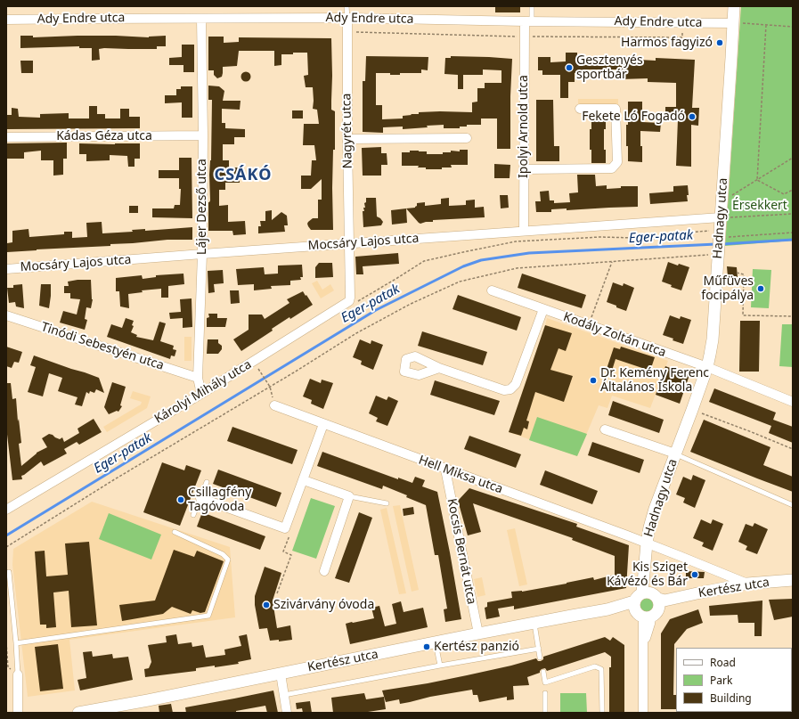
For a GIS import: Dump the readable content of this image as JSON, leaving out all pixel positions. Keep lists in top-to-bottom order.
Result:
{
  "streets": {
    "street": [
      "Ady Endre utca",
      "Ipolyi Arnold utca",
      "Nagyrét utca",
      "Kádas Géza utca",
      "Lájer Dezső utca",
      "Hadnagy utca",
      "Mocsáry Lajos utca",
      "Kodály Zoltán utca",
      "Tinódi Sebestyén utca",
      "Károlyi Mihály utca",
      "Hell Miksa utca",
      "Kocsis Bernát utca",
      "Kertész utca"
    ]
  },
  "crossings": [
    ["Ady Endre utca", "Ipolyi Arnold utca"],
    ["Ady Endre utca", "Nagyrét utca"],
    ["Ady Endre utca", "Lájer Dezső utca"],
    ["Ady Endre utca", "Hadnagy utca"],
    ["Ipolyi Arnold utca", "Mocsáry Lajos utca"],
    ["Nagyrét utca", "Mocsáry Lajos utca"],
    ["Kádas Géza utca", "Lájer Dezső utca"],
    ["Lájer Dezső utca", "Mocsáry Lajos utca"],
    ["Lájer Dezső utca", "Tinódi Sebestyén utca"],
    ["Lájer Dezső utca", "Károlyi Mihály utca"],
    ["Hadnagy utca", "Mocsáry Lajos utca"],
    ["Hadnagy utca", "Kodály Zoltán utca"],
    ["Hadnagy utca", "Hell Miksa utca"],
    ["Hadnagy utca", "Kertész utca"],
    ["Hell Miksa utca", "Kocsis Bernát utca"],
    ["Hell Miksa utca", "Kertész utca"],
    ["Kocsis Bernát utca", "Kertész utca"]
  ],
  "districts": ["CSÁKÓ"],
  "water": ["Eger-patak"],
  "parks": ["Érsekkert"],
  "places": [
    "Harmos fagyizó",
    "Gesztenyés sportbár",
    "Fekete Ló Fogadó",
    "Műfüves focipálya",
    "Dr. Kemény Ferenc Általános Iskola",
    "Csillagfény Tagóvoda",
    "Kis Sziget Kávézó és Bár",
    "Szivárvány óvoda",
    "Kertész panzió"
  ],
  "legend": ["Road", "Park", "Building"]
}
